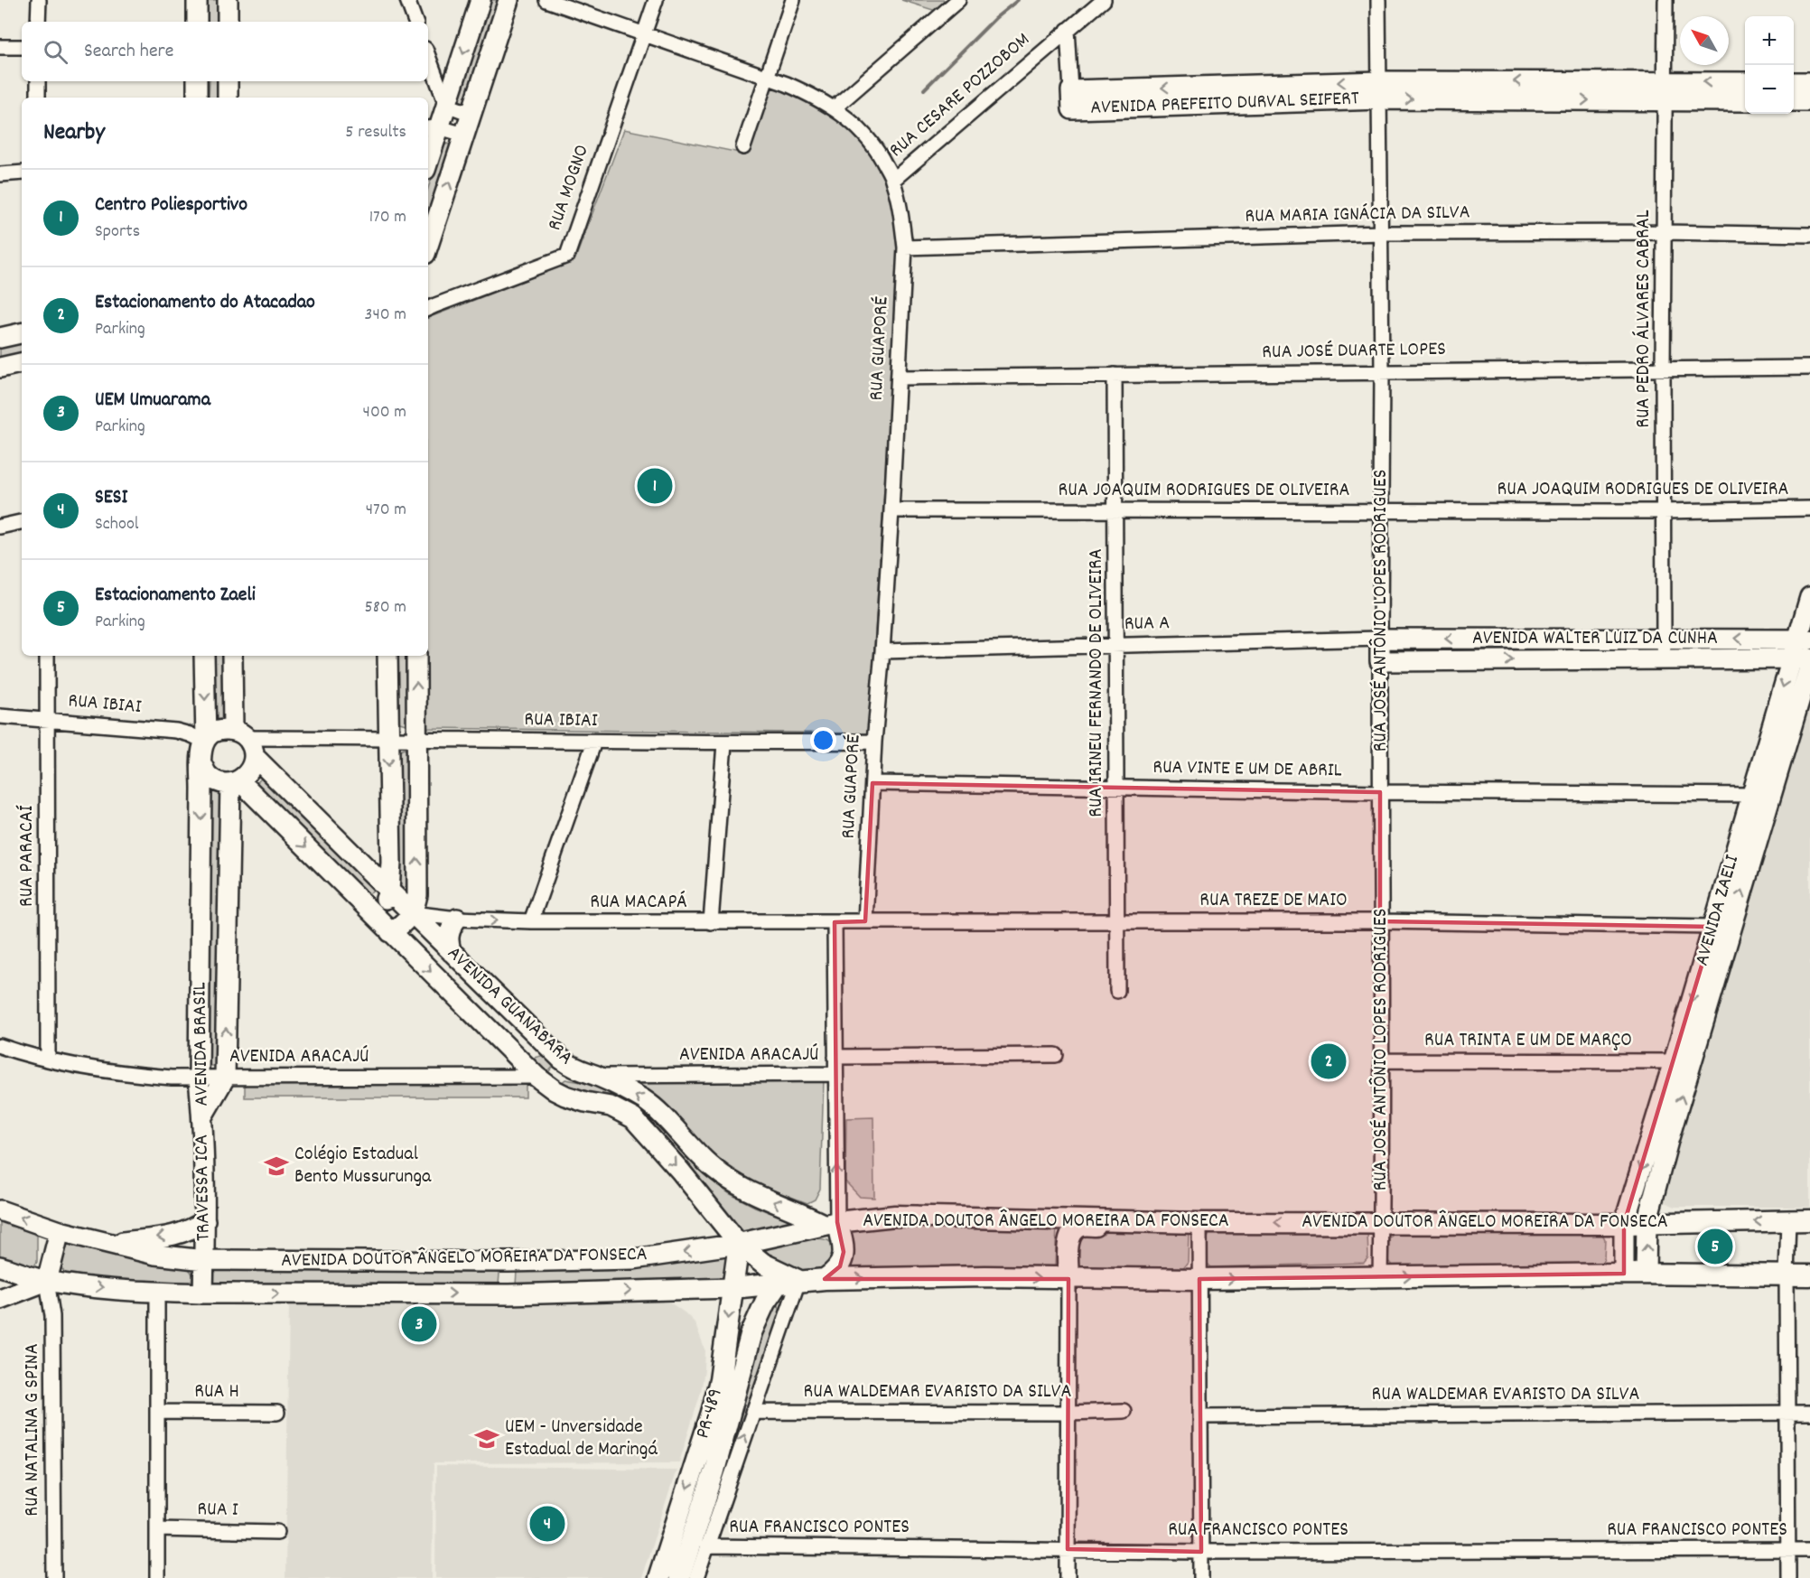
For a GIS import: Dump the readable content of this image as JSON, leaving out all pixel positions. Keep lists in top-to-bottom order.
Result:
{
  "streets": {
    "main road": ["AVENIDA DOUTOR ÂNGELO MOREIRA DA FONSECA", "PR-489"],
    "street": [
      "RUA CESARE POZZOBOM",
      "AVENIDA PREFEITO DURVAL SEIFERT",
      "RUA MOGNO",
      "RUA MARIA IGNÁCIA DA SILVA",
      "RUA PEDRO ÁLVARES CABRAL",
      "RUA GUAPORÉ",
      "RUA JOSÉ DUARTE LOPES",
      "RUA JOAQUIM RODRIGUES DE OLIVEIRA",
      "RUA JOSÉ ANTÔNIO LOPES RODRIGUES",
      "RUA A",
      "AVENIDA WALTER LUIZ DA CUNHA",
      "RUA IRINEU FERNANDO DE OLIVEIRA",
      "RUA IBIAI",
      "RUA VINTE E UM DE ABRIL",
      "RUA PARACAÍ",
      "RUA TREZE DE MAIO",
      "RUA MACAPÁ",
      "AVENIDA ZAELI",
      "AVENIDA GUANABARA",
      "RUA TRINTA E UM DE MARÇO",
      "AVENIDA BRASIL",
      "AVENIDA ARACAJÚ",
      "TRAVESSA ICA",
      "RUA H",
      "RUA WALDEMAR EVARISTO DA SILVA",
      "RUA NATALINA G SPINA",
      "RUA I",
      "RUA FRANCISCO PONTES"
    ]
  },
  "crossings": [
    ["RUA CESARE POZZOBOM", "RUA GUAPORÉ"],
    ["AVENIDA PREFEITO DURVAL SEIFERT", "RUA PEDRO ÁLVARES CABRAL"],
    ["AVENIDA PREFEITO DURVAL SEIFERT", "RUA JOSÉ ANTÔNIO LOPES RODRIGUES"],
    ["RUA MOGNO", "RUA GUAPORÉ"],
    ["RUA MARIA IGNÁCIA DA SILVA", "RUA PEDRO ÁLVARES CABRAL"],
    ["RUA MARIA IGNÁCIA DA SILVA", "RUA GUAPORÉ"],
    ["RUA MARIA IGNÁCIA DA SILVA", "RUA JOSÉ ANTÔNIO LOPES RODRIGUES"],
    ["RUA PEDRO ÁLVARES CABRAL", "RUA JOSÉ DUARTE LOPES"],
    ["RUA PEDRO ÁLVARES CABRAL", "RUA JOAQUIM RODRIGUES DE OLIVEIRA"],
    ["RUA PEDRO ÁLVARES CABRAL", "AVENIDA WALTER LUIZ DA CUNHA"],
    ["RUA GUAPORÉ", "RUA JOSÉ DUARTE LOPES"],
    ["RUA GUAPORÉ", "RUA JOAQUIM RODRIGUES DE OLIVEIRA"],
    ["RUA GUAPORÉ", "RUA A"],
    ["RUA GUAPORÉ", "RUA IBIAI"],
    ["RUA GUAPORÉ", "RUA VINTE E UM DE ABRIL"],
    ["RUA GUAPORÉ", "RUA TREZE DE MAIO"],
    ["RUA GUAPORÉ", "RUA MACAPÁ"],
    ["RUA JOSÉ DUARTE LOPES", "RUA JOSÉ ANTÔNIO LOPES RODRIGUES"],
    ["RUA JOSÉ DUARTE LOPES", "RUA IRINEU FERNANDO DE OLIVEIRA"],
    ["RUA JOAQUIM RODRIGUES DE OLIVEIRA", "RUA JOSÉ ANTÔNIO LOPES RODRIGUES"],
    ["RUA JOAQUIM RODRIGUES DE OLIVEIRA", "RUA IRINEU FERNANDO DE OLIVEIRA"],
    ["RUA JOSÉ ANTÔNIO LOPES RODRIGUES", "RUA A"],
    ["RUA JOSÉ ANTÔNIO LOPES RODRIGUES", "AVENIDA WALTER LUIZ DA CUNHA"],
    ["RUA JOSÉ ANTÔNIO LOPES RODRIGUES", "RUA VINTE E UM DE ABRIL"],
    ["RUA JOSÉ ANTÔNIO LOPES RODRIGUES", "RUA TREZE DE MAIO"],
    ["RUA JOSÉ ANTÔNIO LOPES RODRIGUES", "RUA TRINTA E UM DE MARÇO"],
    ["RUA JOSÉ ANTÔNIO LOPES RODRIGUES", "AVENIDA DOUTOR ÂNGELO MOREIRA DA FONSECA"],
    ["RUA A", "AVENIDA WALTER LUIZ DA CUNHA"],
    ["RUA A", "RUA IRINEU FERNANDO DE OLIVEIRA"],
    ["AVENIDA WALTER LUIZ DA CUNHA", "AVENIDA ZAELI"],
    ["RUA IRINEU FERNANDO DE OLIVEIRA", "RUA VINTE E UM DE ABRIL"],
    ["RUA IRINEU FERNANDO DE OLIVEIRA", "RUA TREZE DE MAIO"],
    ["RUA IBIAI", "RUA PARACAÍ"],
    ["RUA IBIAI", "AVENIDA GUANABARA"],
    ["RUA IBIAI", "AVENIDA BRASIL"],
    ["RUA VINTE E UM DE ABRIL", "AVENIDA ZAELI"],
    ["RUA PARACAÍ", "AVENIDA ARACAJÚ"],
    ["RUA TREZE DE MAIO", "RUA MACAPÁ"],
    ["RUA TREZE DE MAIO", "AVENIDA ZAELI"],
    ["RUA MACAPÁ", "AVENIDA GUANABARA"],
    ["AVENIDA ZAELI", "RUA TRINTA E UM DE MARÇO"],
    ["AVENIDA ZAELI", "AVENIDA DOUTOR ÂNGELO MOREIRA DA FONSECA"],
    ["AVENIDA GUANABARA", "AVENIDA BRASIL"],
    ["AVENIDA GUANABARA", "AVENIDA ARACAJÚ"],
    ["AVENIDA GUANABARA", "AVENIDA DOUTOR ÂNGELO MOREIRA DA FONSECA"],
    ["AVENIDA GUANABARA", "PR-489"],
    ["AVENIDA BRASIL", "AVENIDA ARACAJÚ"],
    ["AVENIDA BRASIL", "TRAVESSA ICA"],
    ["TRAVESSA ICA", "AVENIDA DOUTOR ÂNGELO MOREIRA DA FONSECA"],
    ["AVENIDA DOUTOR ÂNGELO MOREIRA DA FONSECA", "PR-489"],
    ["AVENIDA DOUTOR ÂNGELO MOREIRA DA FONSECA", "RUA NATALINA G SPINA"]
  ],
  "places": {
    "school or university": ["Colégio Estadual Bento Mussurunga", "UEM - Unversidade Estadual de Maringá"]
  },
  "north": "top left",
  "page": {
    "map_buttons": ["+", "−"],
    "search": "Search here",
    "heading": ["Nearby", "5 results"],
    "list": [
      {
        "mark": "1",
        "name": "Centro Poliesportivo",
        "note": "Sports",
        "value": "170 m"
      },
      {
        "mark": "2",
        "name": "Estacionamento do Atacadao",
        "note": "Parking",
        "value": "340 m"
      },
      {
        "mark": "3",
        "name": "UEM Umuarama",
        "note": "Parking",
        "value": "400 m"
      },
      {
        "mark": "4",
        "name": "SESI",
        "note": "School",
        "value": "470 m"
      },
      {
        "mark": "5",
        "name": "Estacionamento Zaeli",
        "note": "Parking",
        "value": "580 m"
      }
    ],
    "pins": [
      "1",
      "2",
      "5",
      "3",
      "4"
    ]
  }
}
